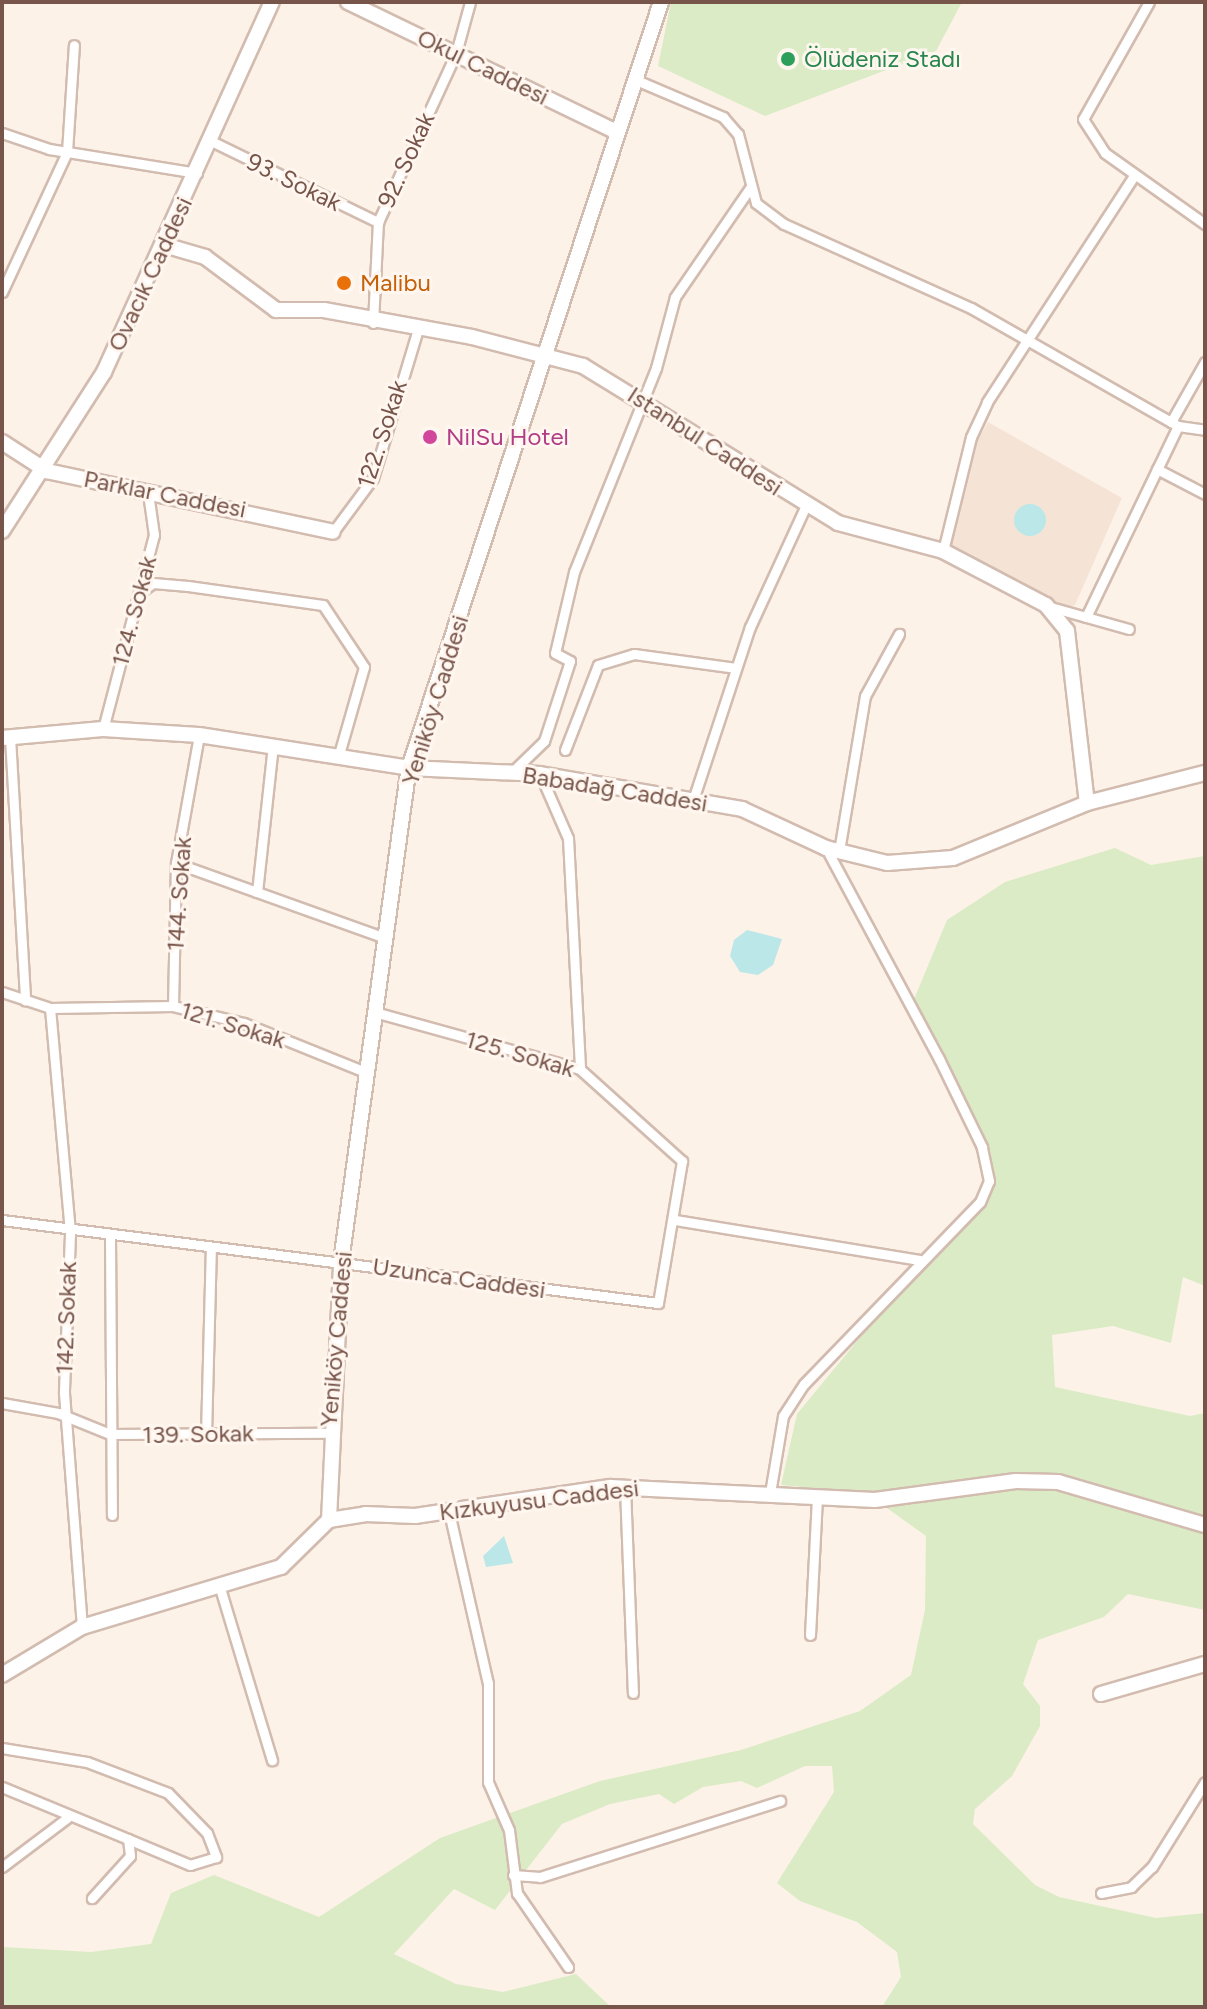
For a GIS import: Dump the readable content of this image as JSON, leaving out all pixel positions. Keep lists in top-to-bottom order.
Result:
{
  "streets": {
    "street": [
      "Okul Caddesi",
      "92. Sokak",
      "93. Sokak",
      "Ovacık Caddesi",
      "122. Sokak",
      "Istanbul Caddesi",
      "Parklar Caddesi",
      "124. Sokak",
      "Yeniköy Caddesi",
      "Babadağ Caddesi",
      "144. Sokak",
      "121. Sokak",
      "125. Sokak",
      "Uzunca Caddesi",
      "142. Sokak",
      "139. Sokak",
      "Kızkuyusu Caddesi"
    ]
  },
  "crossings": [
    ["Okul Caddesi", "92. Sokak"],
    ["Okul Caddesi", "Yeniköy Caddesi"],
    ["92. Sokak", "93. Sokak"],
    ["92. Sokak", "Istanbul Caddesi"],
    ["93. Sokak", "Ovacık Caddesi"],
    ["Ovacık Caddesi", "Istanbul Caddesi"],
    ["Ovacık Caddesi", "Parklar Caddesi"],
    ["122. Sokak", "Istanbul Caddesi"],
    ["122. Sokak", "Parklar Caddesi"],
    ["Istanbul Caddesi", "Yeniköy Caddesi"],
    ["Istanbul Caddesi", "Babadağ Caddesi"],
    ["Parklar Caddesi", "124. Sokak"],
    ["124. Sokak", "Babadağ Caddesi"],
    ["Yeniköy Caddesi", "Babadağ Caddesi"],
    ["Yeniköy Caddesi", "121. Sokak"],
    ["Yeniköy Caddesi", "125. Sokak"],
    ["Yeniköy Caddesi", "Uzunca Caddesi"],
    ["Yeniköy Caddesi", "139. Sokak"],
    ["Yeniköy Caddesi", "Kızkuyusu Caddesi"],
    ["Babadağ Caddesi", "144. Sokak"],
    ["144. Sokak", "121. Sokak"],
    ["121. Sokak", "142. Sokak"],
    ["125. Sokak", "Uzunca Caddesi"],
    ["Uzunca Caddesi", "142. Sokak"],
    ["142. Sokak", "139. Sokak"]
  ],
  "places": ["Ölüdeniz Stadı", "Malibu", "NilSu Hotel"]
}
